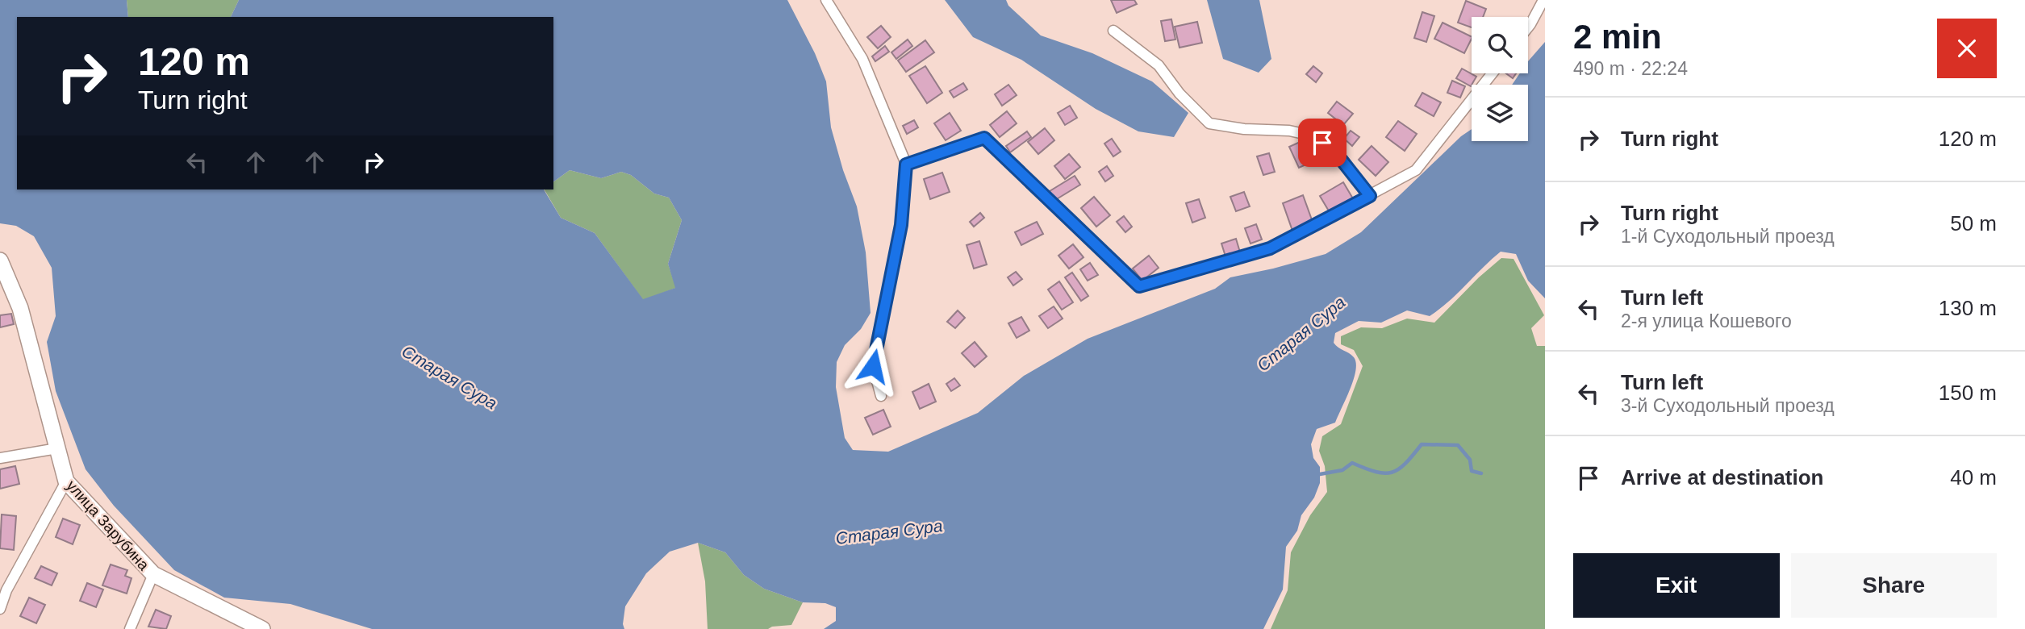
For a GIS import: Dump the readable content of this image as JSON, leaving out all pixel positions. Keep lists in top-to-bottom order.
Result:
{
  "streets": {
    "street": ["улица Зарубина"]
  },
  "water": ["Старая Сура"],
  "page": {
    "heading": ["2 min", "490 m · 22:24"],
    "turn": ["120 m", "Turn right"],
    "list": [
      {
        "name": "Turn right",
        "value": "120 m"
      },
      {
        "name": "Turn right",
        "note": "1-й Суходольный проезд",
        "value": "50 m"
      },
      {
        "name": "Turn left",
        "note": "2-я улица Кошевого",
        "value": "130 m"
      },
      {
        "name": "Turn left",
        "note": "3-й Суходольный проезд",
        "value": "150 m"
      },
      {
        "name": "Arrive at destination",
        "value": "40 m"
      }
    ],
    "buttons": ["Exit", "Share"]
  }
}
